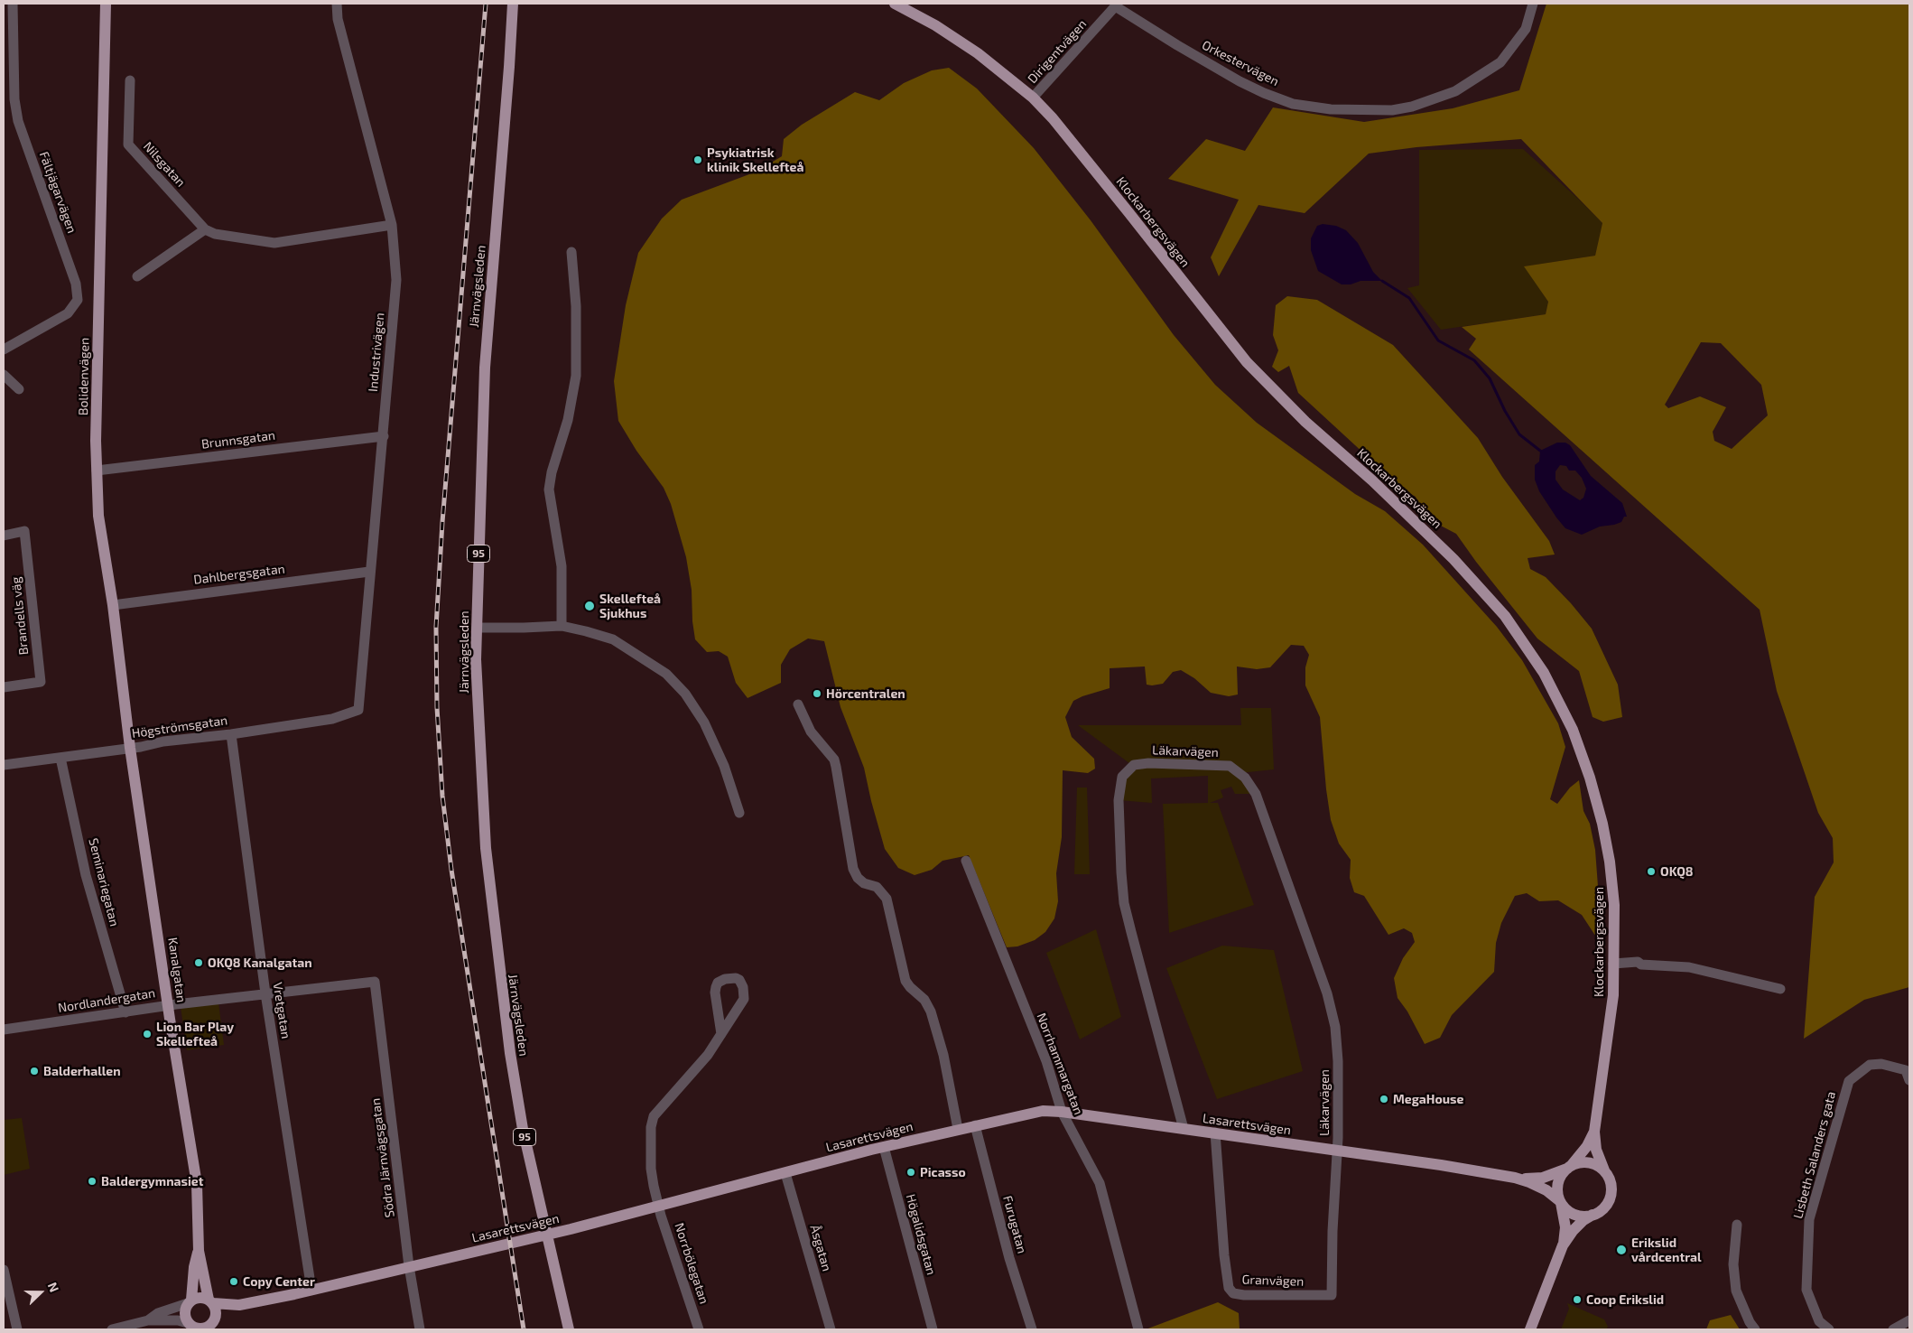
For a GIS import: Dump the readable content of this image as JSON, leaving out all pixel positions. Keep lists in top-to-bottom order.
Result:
{
  "streets": {
    "main road": [
      "Klockarbergsvägen",
      "Järnvägsleden",
      "Bolidenvägen",
      "95",
      "Kanalgatan",
      "Lasarettsvägen"
    ],
    "street": [
      "Dirigentvägen",
      "Orkestervägen",
      "Nilsgatan",
      "Fältjägarvägen",
      "Industrivägen",
      "Brunnsgatan",
      "Dahlbergsgatan",
      "Brandells väg",
      "Högströmsgatan",
      "Läkarvägen",
      "Seminariegatan",
      "Nordlandergatan",
      "Vretgatan",
      "Norrhammargatan",
      "Lisbeth Salanders gata",
      "Södra Järnvägsgatan",
      "Furugatan",
      "Högalidsgatan",
      "Åsgatan",
      "Norrbölegatan",
      "Granvägen"
    ]
  },
  "crossings": [
    ["Dirigentvägen", "Orkestervägen"],
    ["Dirigentvägen", "Klockarbergsvägen"],
    ["Klockarbergsvägen", "Lasarettsvägen"],
    ["Järnvägsleden", "95"],
    ["Järnvägsleden", "Lasarettsvägen"],
    ["Industrivägen", "Brunnsgatan"],
    ["Industrivägen", "Dahlbergsgatan"],
    ["Industrivägen", "Högströmsgatan"],
    ["Bolidenvägen", "Brunnsgatan"],
    ["Bolidenvägen", "Dahlbergsgatan"],
    ["Bolidenvägen", "Högströmsgatan"],
    ["Bolidenvägen", "Kanalgatan"],
    ["95", "Lasarettsvägen"],
    ["Högströmsgatan", "Seminariegatan"],
    ["Högströmsgatan", "Kanalgatan"],
    ["Högströmsgatan", "Vretgatan"],
    ["Läkarvägen", "Lasarettsvägen"],
    ["Läkarvägen", "Granvägen"],
    ["Seminariegatan", "Nordlandergatan"],
    ["Kanalgatan", "Nordlandergatan"],
    ["Kanalgatan", "Lasarettsvägen"],
    ["Nordlandergatan", "Vretgatan"],
    ["Nordlandergatan", "Södra Järnvägsgatan"],
    ["Vretgatan", "Lasarettsvägen"],
    ["Norrhammargatan", "Lasarettsvägen"],
    ["Lasarettsvägen", "Södra Järnvägsgatan"],
    ["Lasarettsvägen", "Furugatan"],
    ["Lasarettsvägen", "Högalidsgatan"],
    ["Lasarettsvägen", "Åsgatan"],
    ["Lasarettsvägen", "Norrbölegatan"],
    ["Lasarettsvägen", "Granvägen"]
  ],
  "places": [
    "Psykiatrisk klinik Skellefteå",
    "Skellefteå Sjukhus",
    "Hörcentralen",
    "OKQ8",
    "OKQ8 Kanalgatan",
    "Lion Bar Play Skellefteå",
    "Balderhallen",
    "MegaHouse",
    "Picasso",
    "Baldergymnasiet",
    "Erikslid vårdcentral",
    "Copy Center",
    "Coop Erikslid"
  ],
  "north": "right"
}
